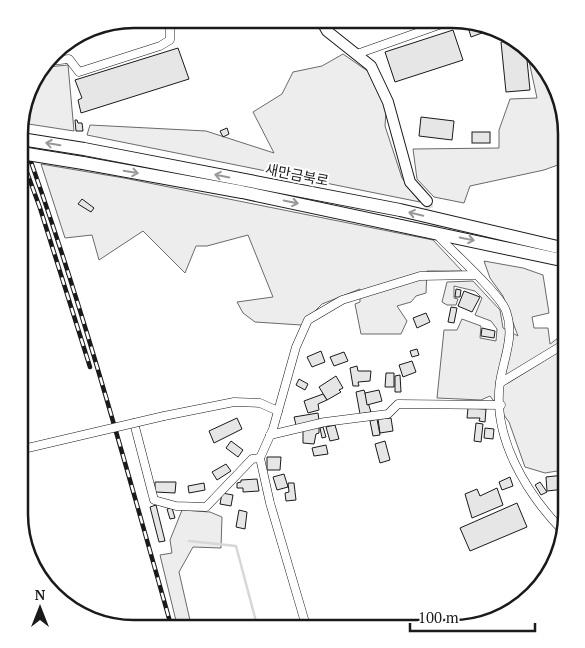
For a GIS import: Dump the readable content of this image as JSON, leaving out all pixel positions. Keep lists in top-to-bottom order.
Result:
{
  "streets": {
    "highway": ["새만금북로"]
  },
  "scale_bar": "100 m",
  "north": "top"
}
